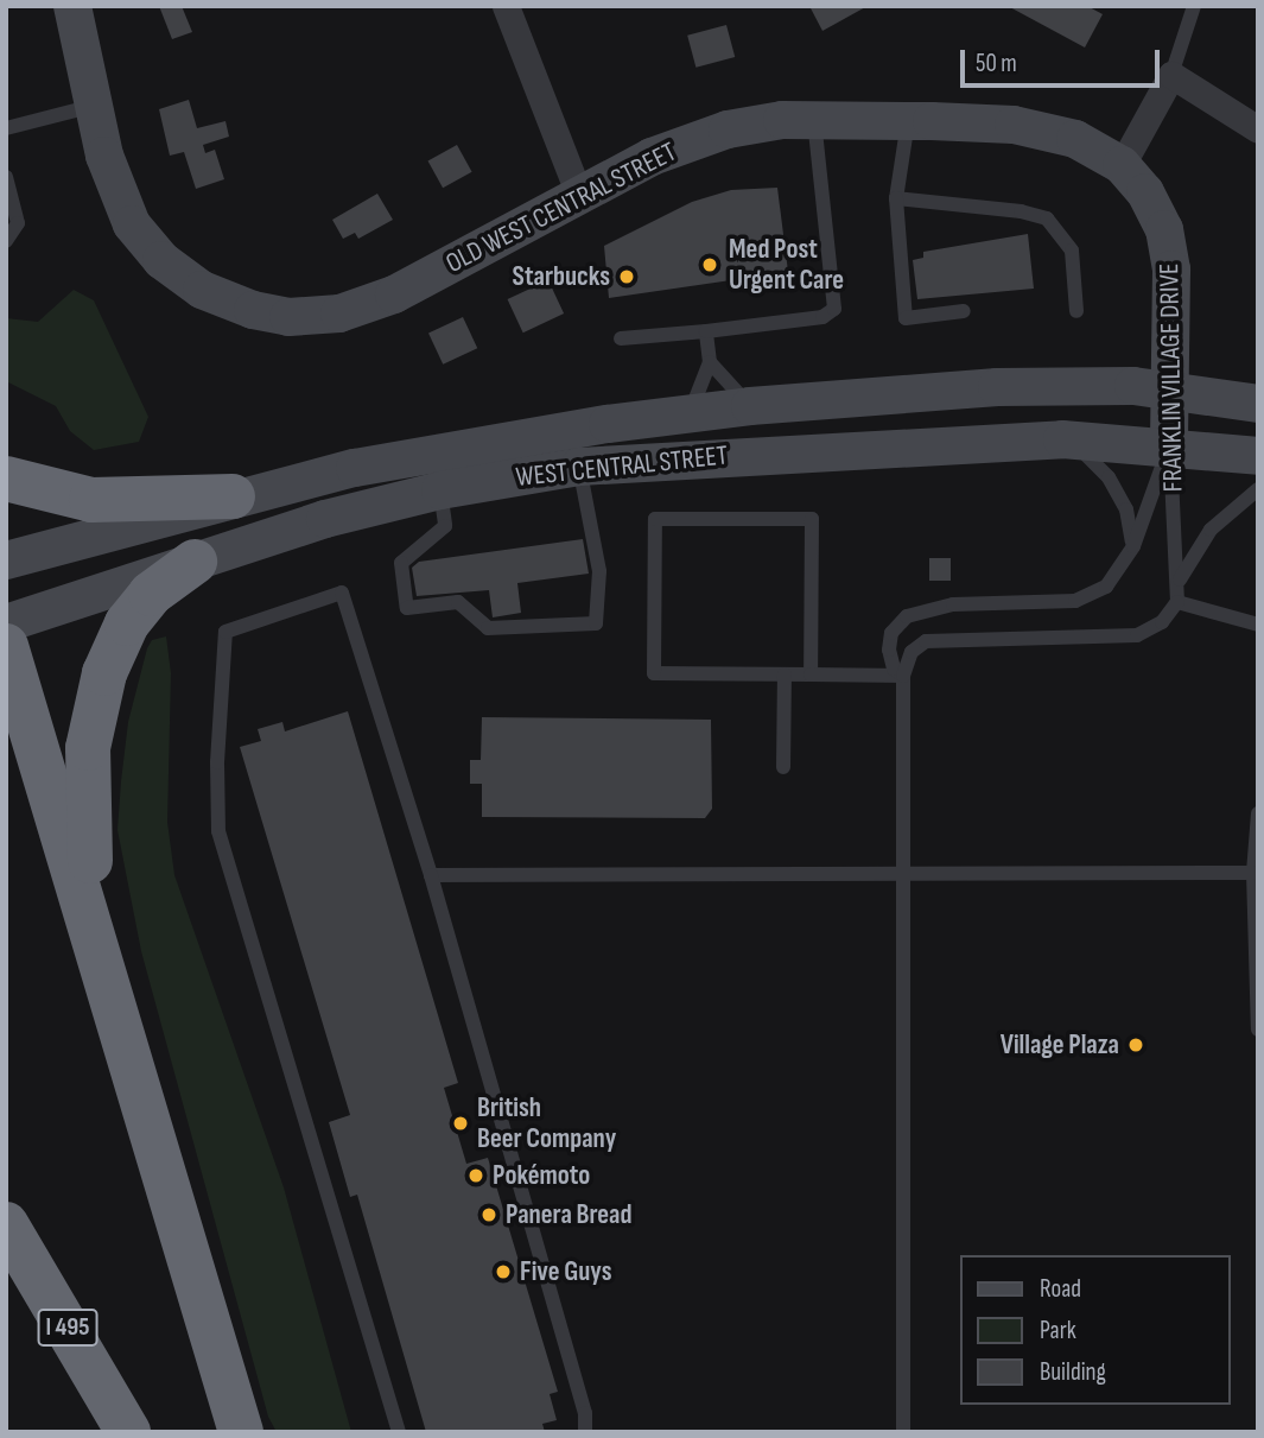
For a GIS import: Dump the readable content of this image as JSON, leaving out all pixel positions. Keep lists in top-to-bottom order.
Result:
{
  "streets": {
    "highway": ["I 495"],
    "main road": ["OLD WEST CENTRAL STREET", "FRANKLIN VILLAGE DRIVE", "WEST CENTRAL STREET"]
  },
  "crossings": [
    ["OLD WEST CENTRAL STREET", "FRANKLIN VILLAGE DRIVE"],
    ["FRANKLIN VILLAGE DRIVE", "WEST CENTRAL STREET"]
  ],
  "places": [
    "Med Post Urgent Care",
    "Starbucks",
    "Village Plaza",
    "British Beer Company",
    "Pokémoto",
    "Panera Bread",
    "Five Guys"
  ],
  "legend": ["Road", "Park", "Building"],
  "scale_bar": "50 m"
}
